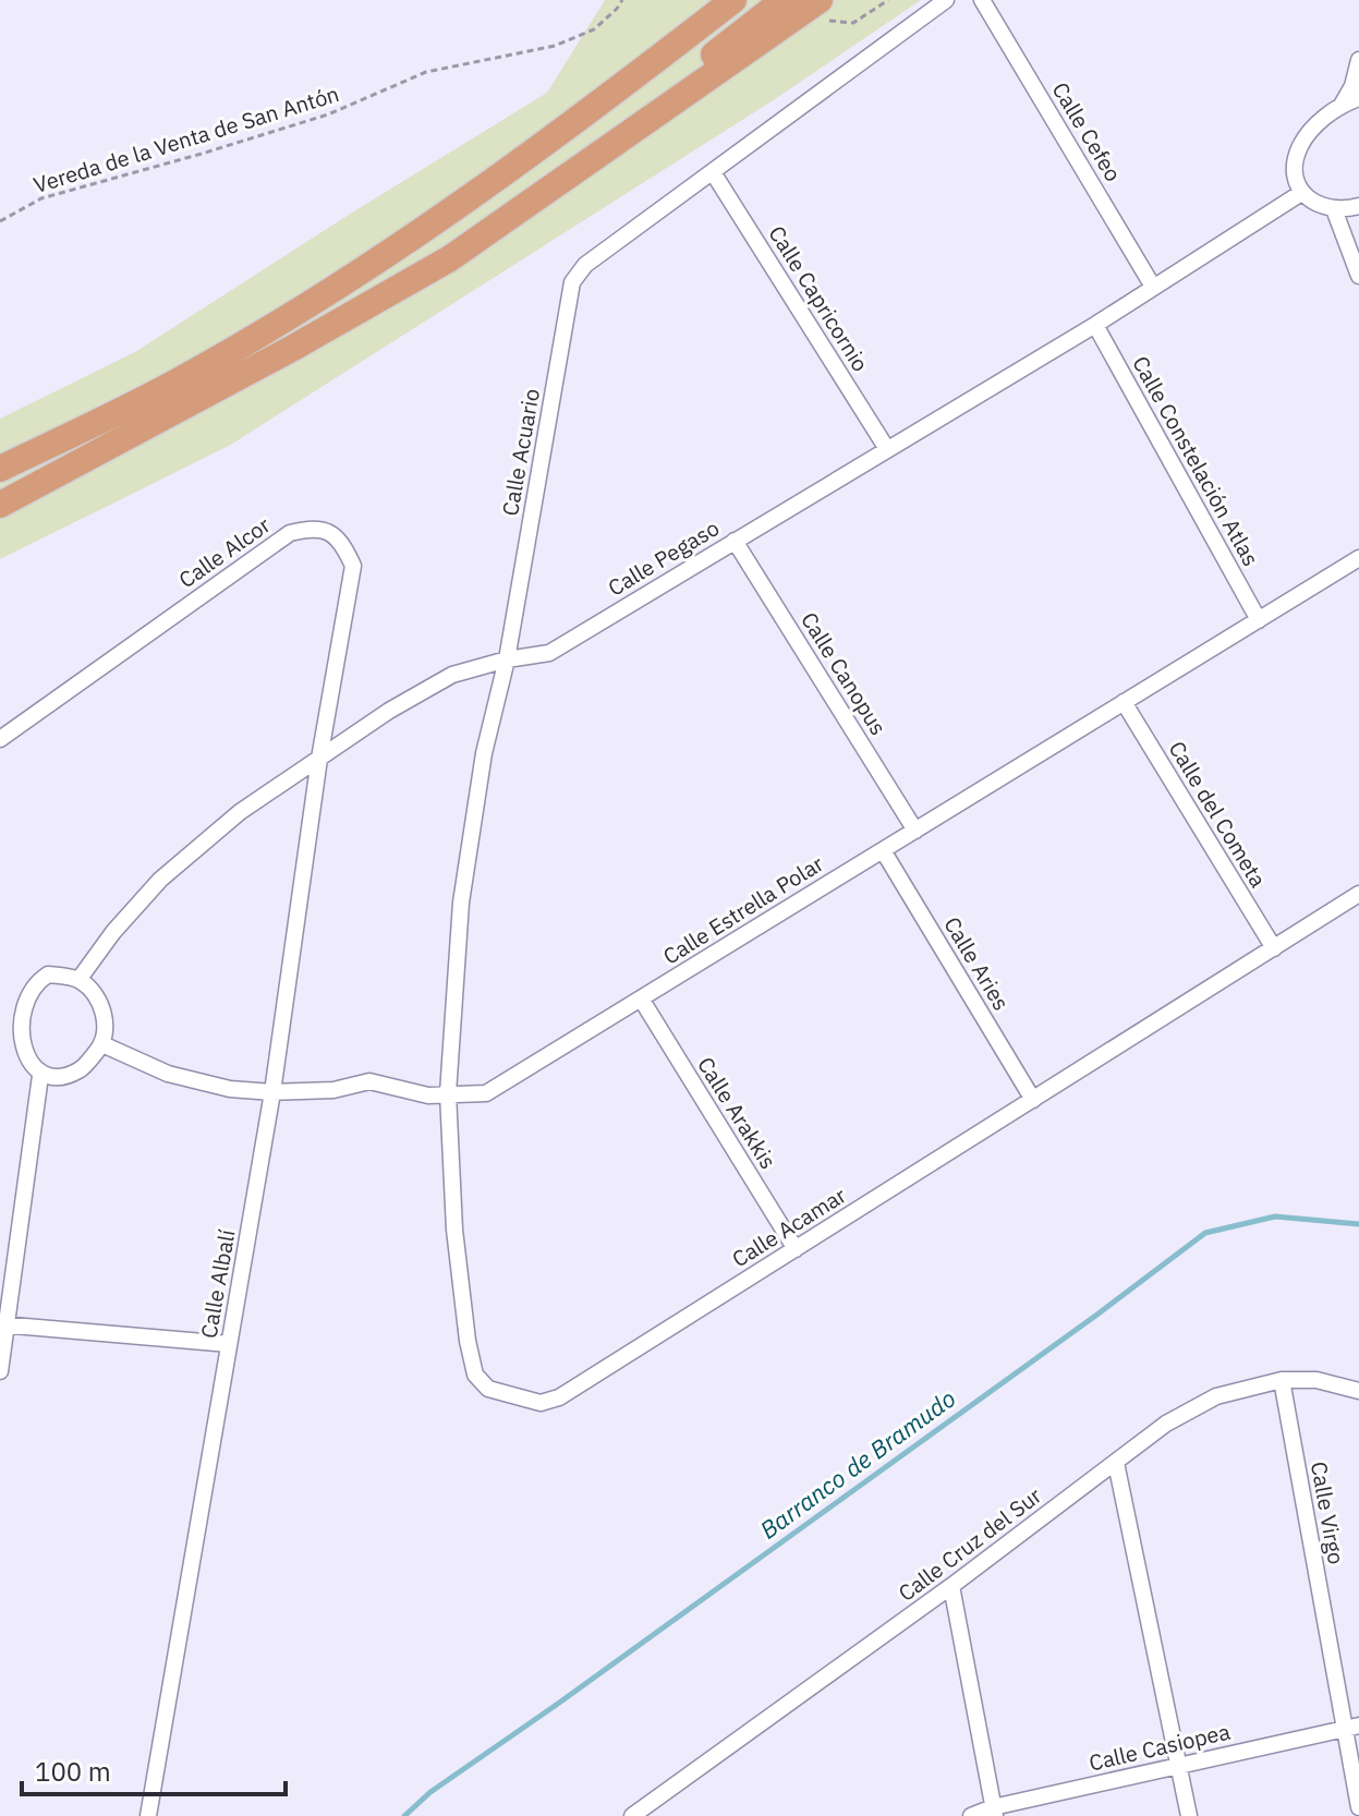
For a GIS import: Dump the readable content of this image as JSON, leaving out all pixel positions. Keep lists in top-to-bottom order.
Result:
{
  "streets": {
    "street": [
      "Calle Cefeo",
      "Calle Capricornio",
      "Calle Acuario",
      "Calle Constelación Atlas",
      "Calle Alcor",
      "Calle Pegaso",
      "Calle Canopus",
      "Calle del Cometa",
      "Calle Estrella Polar",
      "Calle Aries",
      "Calle Arakkis",
      "Calle Acamar",
      "Calle Albalí",
      "Calle Virgo",
      "Calle Cruz del Sur",
      "Calle Casiopea"
    ],
    "path": ["Vereda de la Venta de San Antón"]
  },
  "crossings": [
    ["Calle Cefeo", "Calle Pegaso"],
    ["Calle Capricornio", "Calle Acuario"],
    ["Calle Capricornio", "Calle Pegaso"],
    ["Calle Acuario", "Calle Pegaso"],
    ["Calle Acuario", "Calle Estrella Polar"],
    ["Calle Acuario", "Calle Acamar"],
    ["Calle Constelación Atlas", "Calle Pegaso"],
    ["Calle Constelación Atlas", "Calle Estrella Polar"],
    ["Calle Alcor", "Calle Pegaso"],
    ["Calle Alcor", "Calle Albalí"],
    ["Calle Pegaso", "Calle Canopus"],
    ["Calle Pegaso", "Calle Albalí"],
    ["Calle Canopus", "Calle Estrella Polar"],
    ["Calle del Cometa", "Calle Estrella Polar"],
    ["Calle del Cometa", "Calle Acamar"],
    ["Calle Estrella Polar", "Calle Aries"],
    ["Calle Estrella Polar", "Calle Arakkis"],
    ["Calle Estrella Polar", "Calle Acamar"],
    ["Calle Estrella Polar", "Calle Albalí"],
    ["Calle Aries", "Calle Acamar"],
    ["Calle Arakkis", "Calle Acamar"],
    ["Calle Virgo", "Calle Cruz del Sur"],
    ["Calle Virgo", "Calle Casiopea"]
  ],
  "water": ["Barranco de Bramudo"],
  "scale_bar": "100 m"
}
